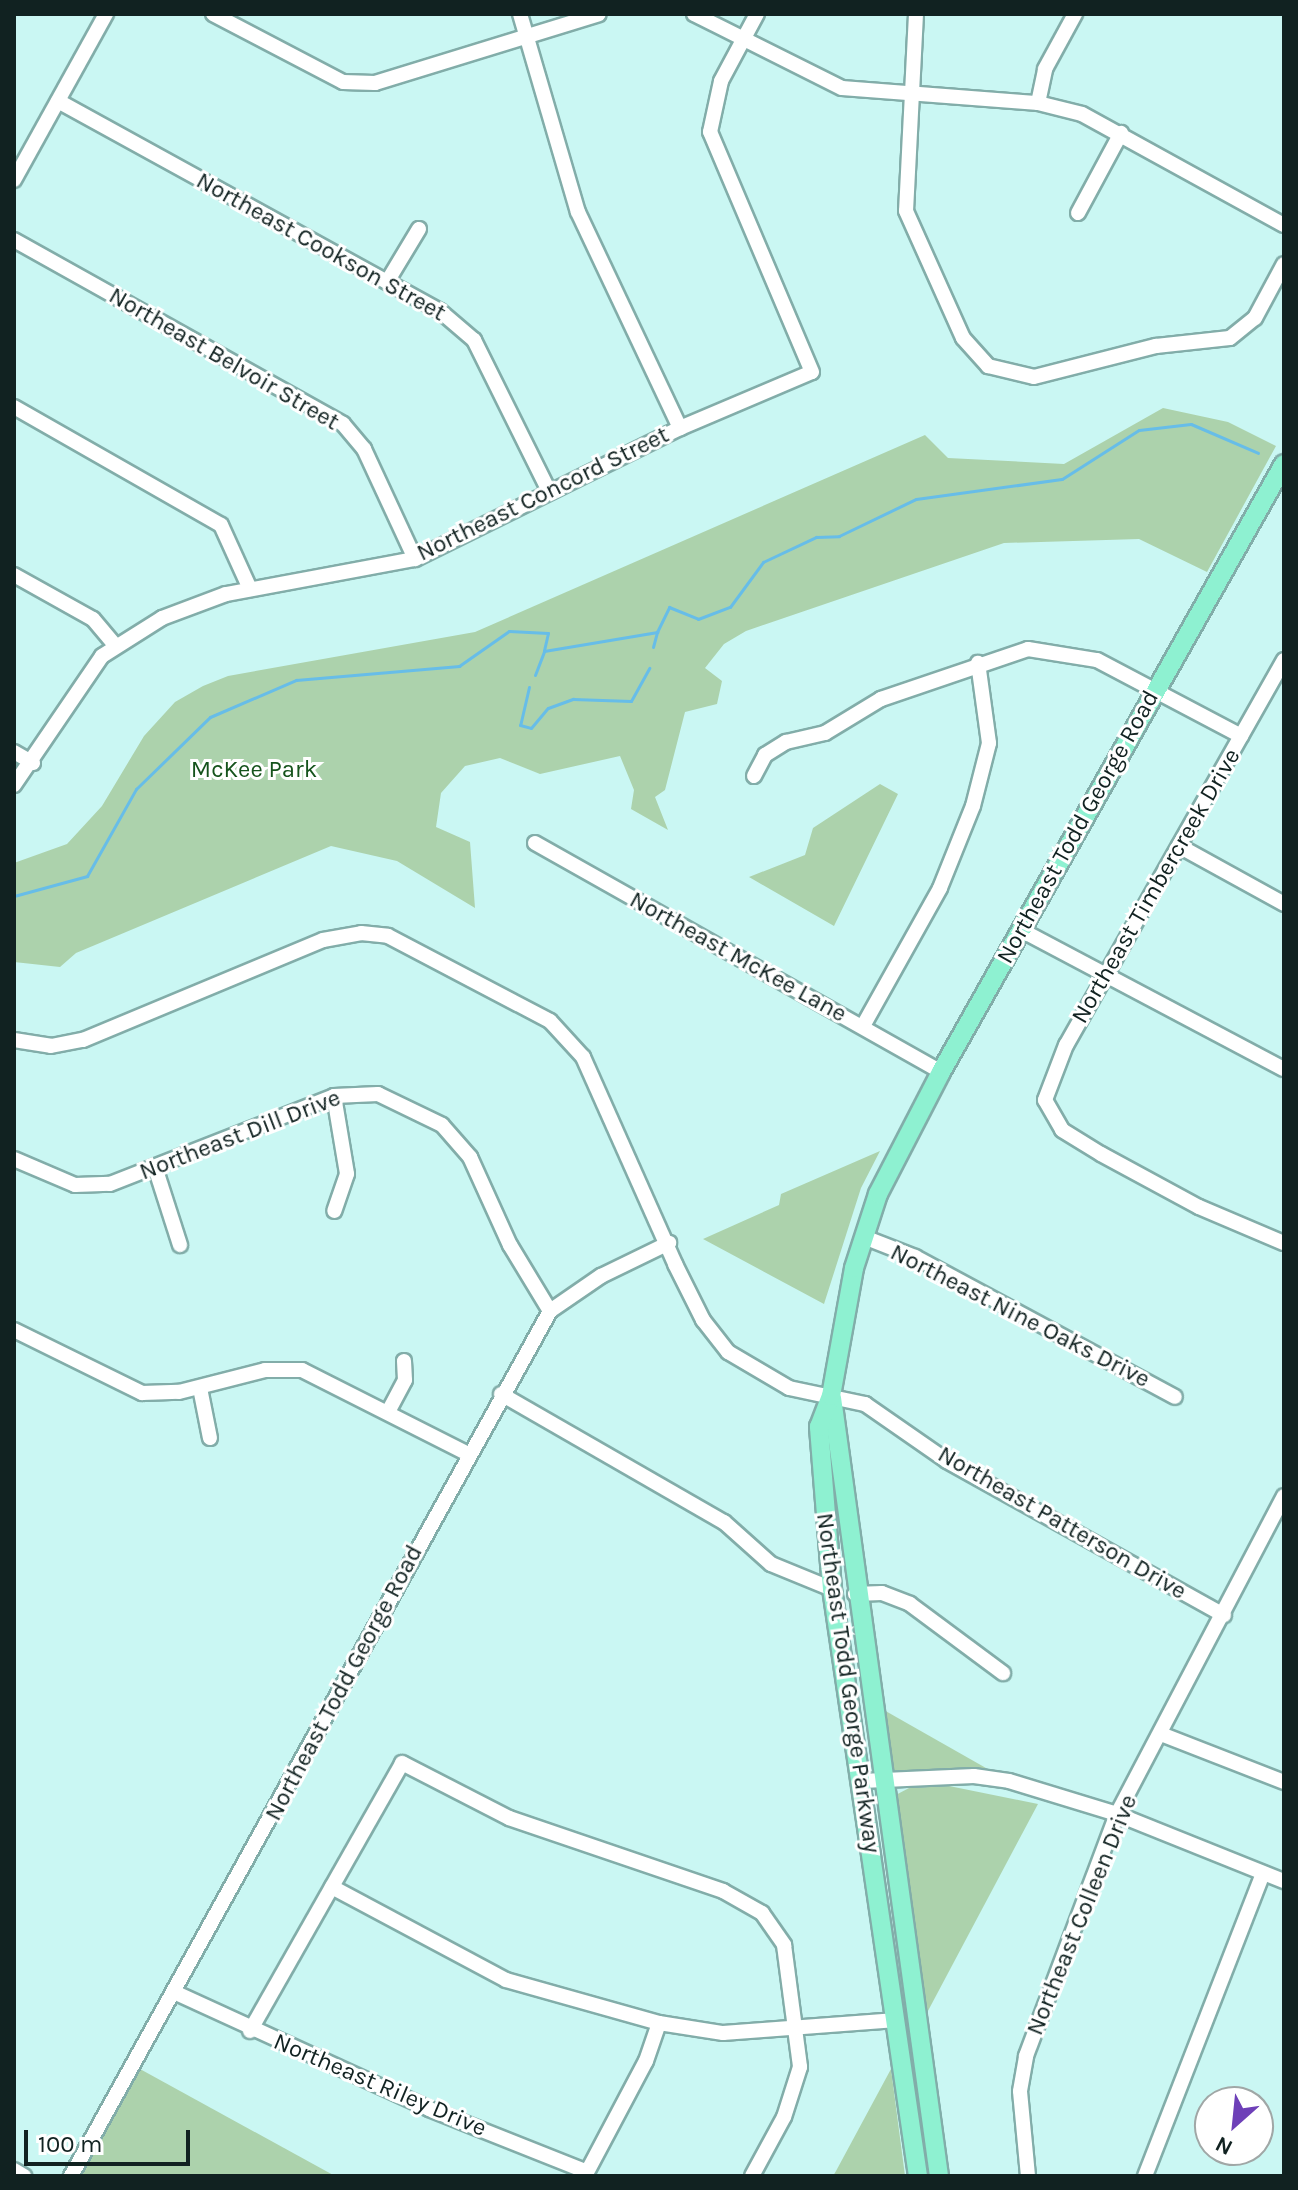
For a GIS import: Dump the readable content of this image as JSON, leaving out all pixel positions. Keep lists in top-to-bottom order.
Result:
{
  "streets": {
    "main road": ["Northeast Todd George Road", "Northeast Todd George Parkway"],
    "street": [
      "Northeast Cookson Street",
      "Northeast Belvoir Street",
      "Northeast Concord Street",
      "Northeast Timbercreek Drive",
      "Northeast McKee Lane",
      "Northeast Dill Drive",
      "Northeast Nine Oaks Drive",
      "Northeast Patterson Drive",
      "Northeast Colleen Drive",
      "Northeast Riley Drive"
    ]
  },
  "crossings": [
    ["Northeast Cookson Street", "Northeast Concord Street"],
    ["Northeast Belvoir Street", "Northeast Concord Street"],
    ["Northeast Todd George Road", "Northeast McKee Lane"],
    ["Northeast Todd George Road", "Northeast Dill Drive"],
    ["Northeast Todd George Road", "Northeast Patterson Drive"],
    ["Northeast Todd George Road", "Northeast Todd George Parkway"],
    ["Northeast Todd George Road", "Northeast Riley Drive"],
    ["Northeast Nine Oaks Drive", "Northeast Todd George Parkway"],
    ["Northeast Patterson Drive", "Northeast Todd George Parkway"],
    ["Northeast Patterson Drive", "Northeast Colleen Drive"]
  ],
  "parks": ["McKee Park"],
  "scale_bar": "100 m",
  "north": "bottom left"
}
